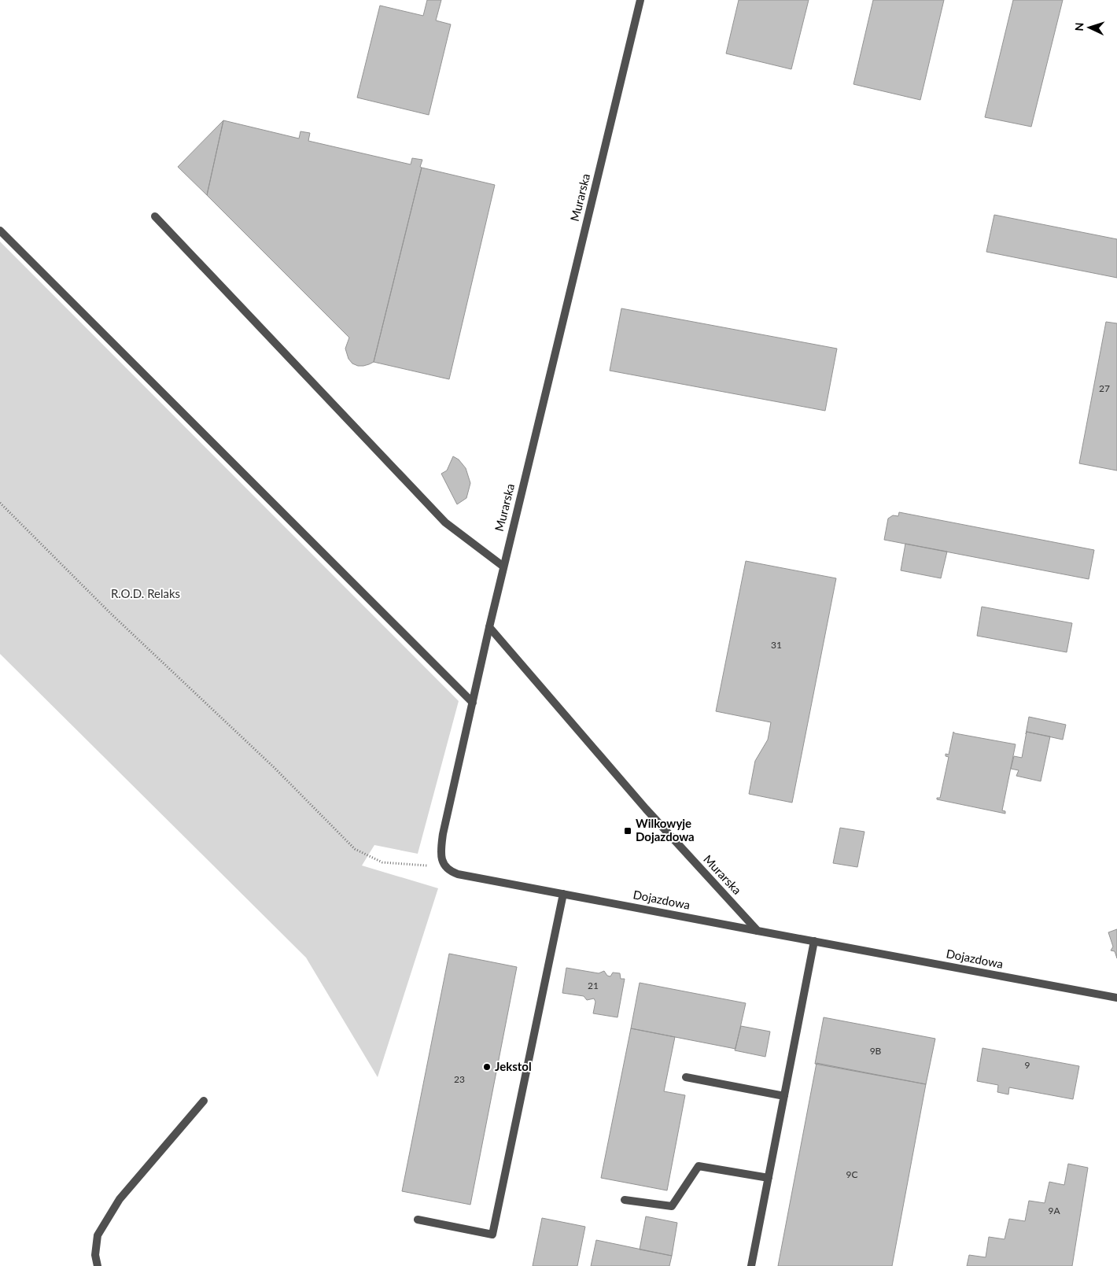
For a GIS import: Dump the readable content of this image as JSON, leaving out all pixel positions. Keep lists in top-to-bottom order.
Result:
{
  "streets": {
    "street": ["Murarska", "Dojazdowa"]
  },
  "crossings": [
    ["Murarska", "Dojazdowa"]
  ],
  "parks": ["R.O.D. Relaks"],
  "places": {
    "transit": ["Wilkowyje Dojazdowa"],
    "other": ["Jekstol"]
  },
  "house_numbers": [
    "27",
    "31",
    "21",
    "9B",
    "9",
    "23",
    "9C",
    "9A"
  ],
  "north": "left"
}
